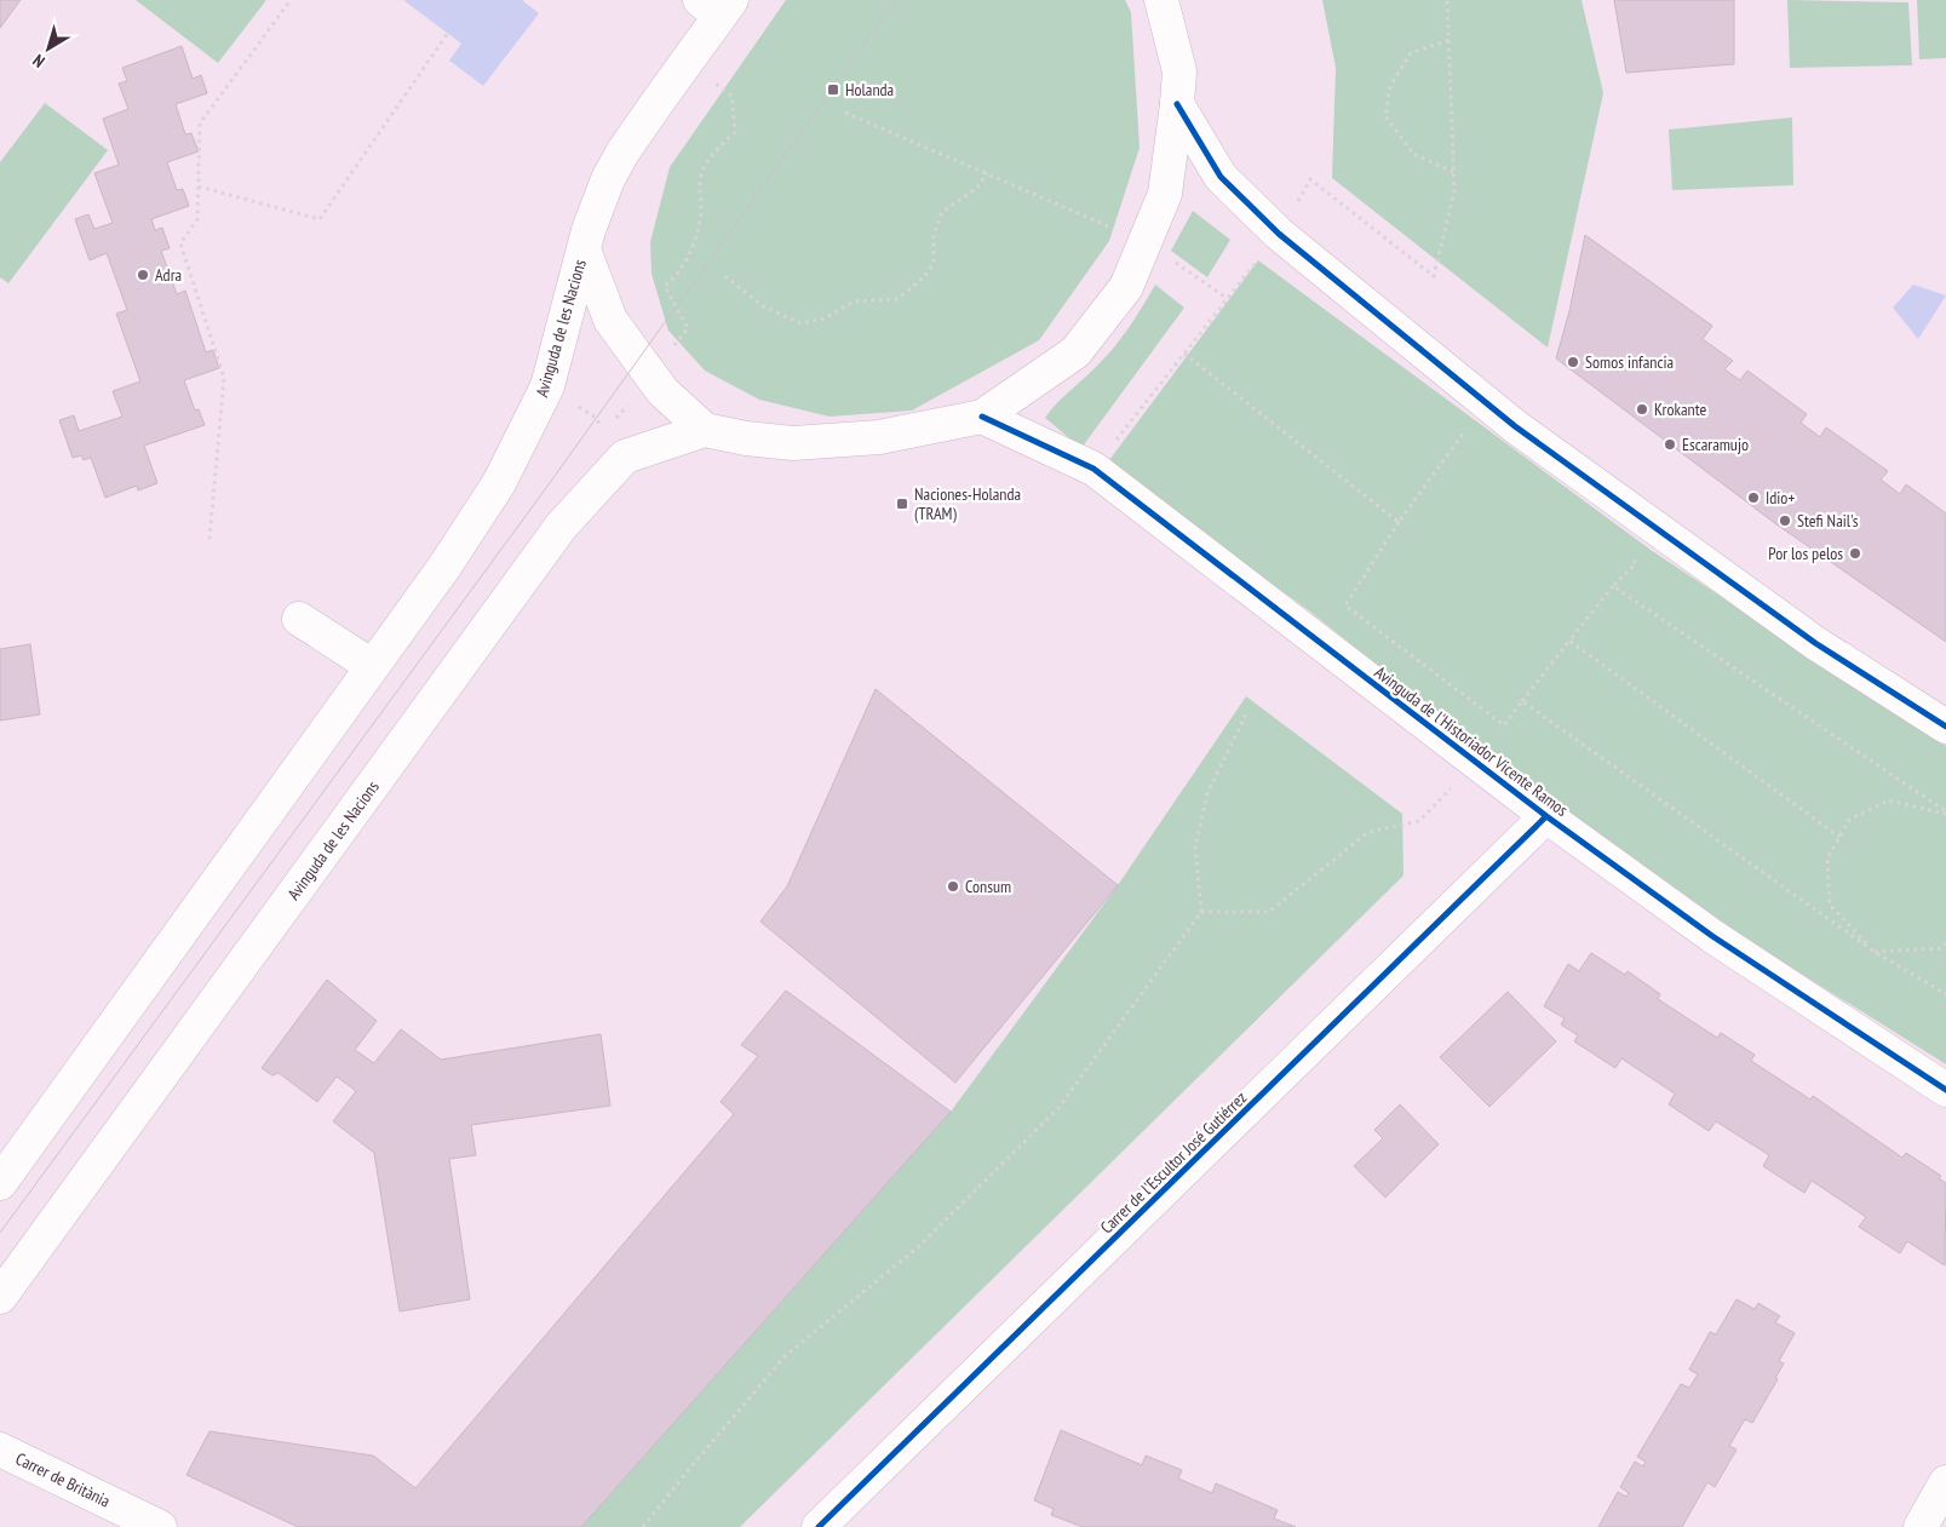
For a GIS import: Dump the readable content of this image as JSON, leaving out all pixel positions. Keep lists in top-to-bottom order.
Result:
{
  "streets": {
    "main road": [
      "Avinguda de les Nacions",
      "Avinguda de l'Historiador Vicente Ramos",
      "Carrer de l'Escultor José Gutiérrez",
      "Carrer de Britània"
    ]
  },
  "crossings": [
    ["Avinguda de l'Historiador Vicente Ramos", "Carrer de l'Escultor José Gutiérrez"]
  ],
  "places": {
    "transit": ["Holanda", "Naciones-Holanda (TRAM)"],
    "other": [
      "Adra",
      "Somos infancia",
      "Krokante",
      "Escaramujo",
      "Idio+",
      "Stefi Nail's",
      "Por los pelos",
      "Consum"
    ]
  },
  "north": "bottom left"
}
